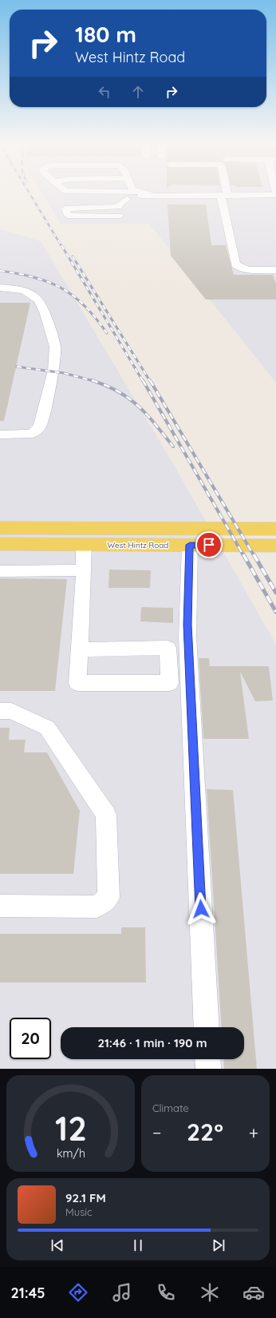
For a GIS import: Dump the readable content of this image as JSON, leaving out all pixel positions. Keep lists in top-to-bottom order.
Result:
{
  "streets": {
    "main road": ["West Hintz Road"]
  },
  "page": {
    "turn": ["180 m", "West Hintz Road"],
    "limit": "20",
    "trip": "21:46 · 1 min · 190 m",
    "tile": "Climate",
    "heat": ["−", "22°", "+"],
    "song": ["92.1 FM", "Music"],
    "tabs": "21:45",
    "gauge": ["12", "km/h"]
  }
}
